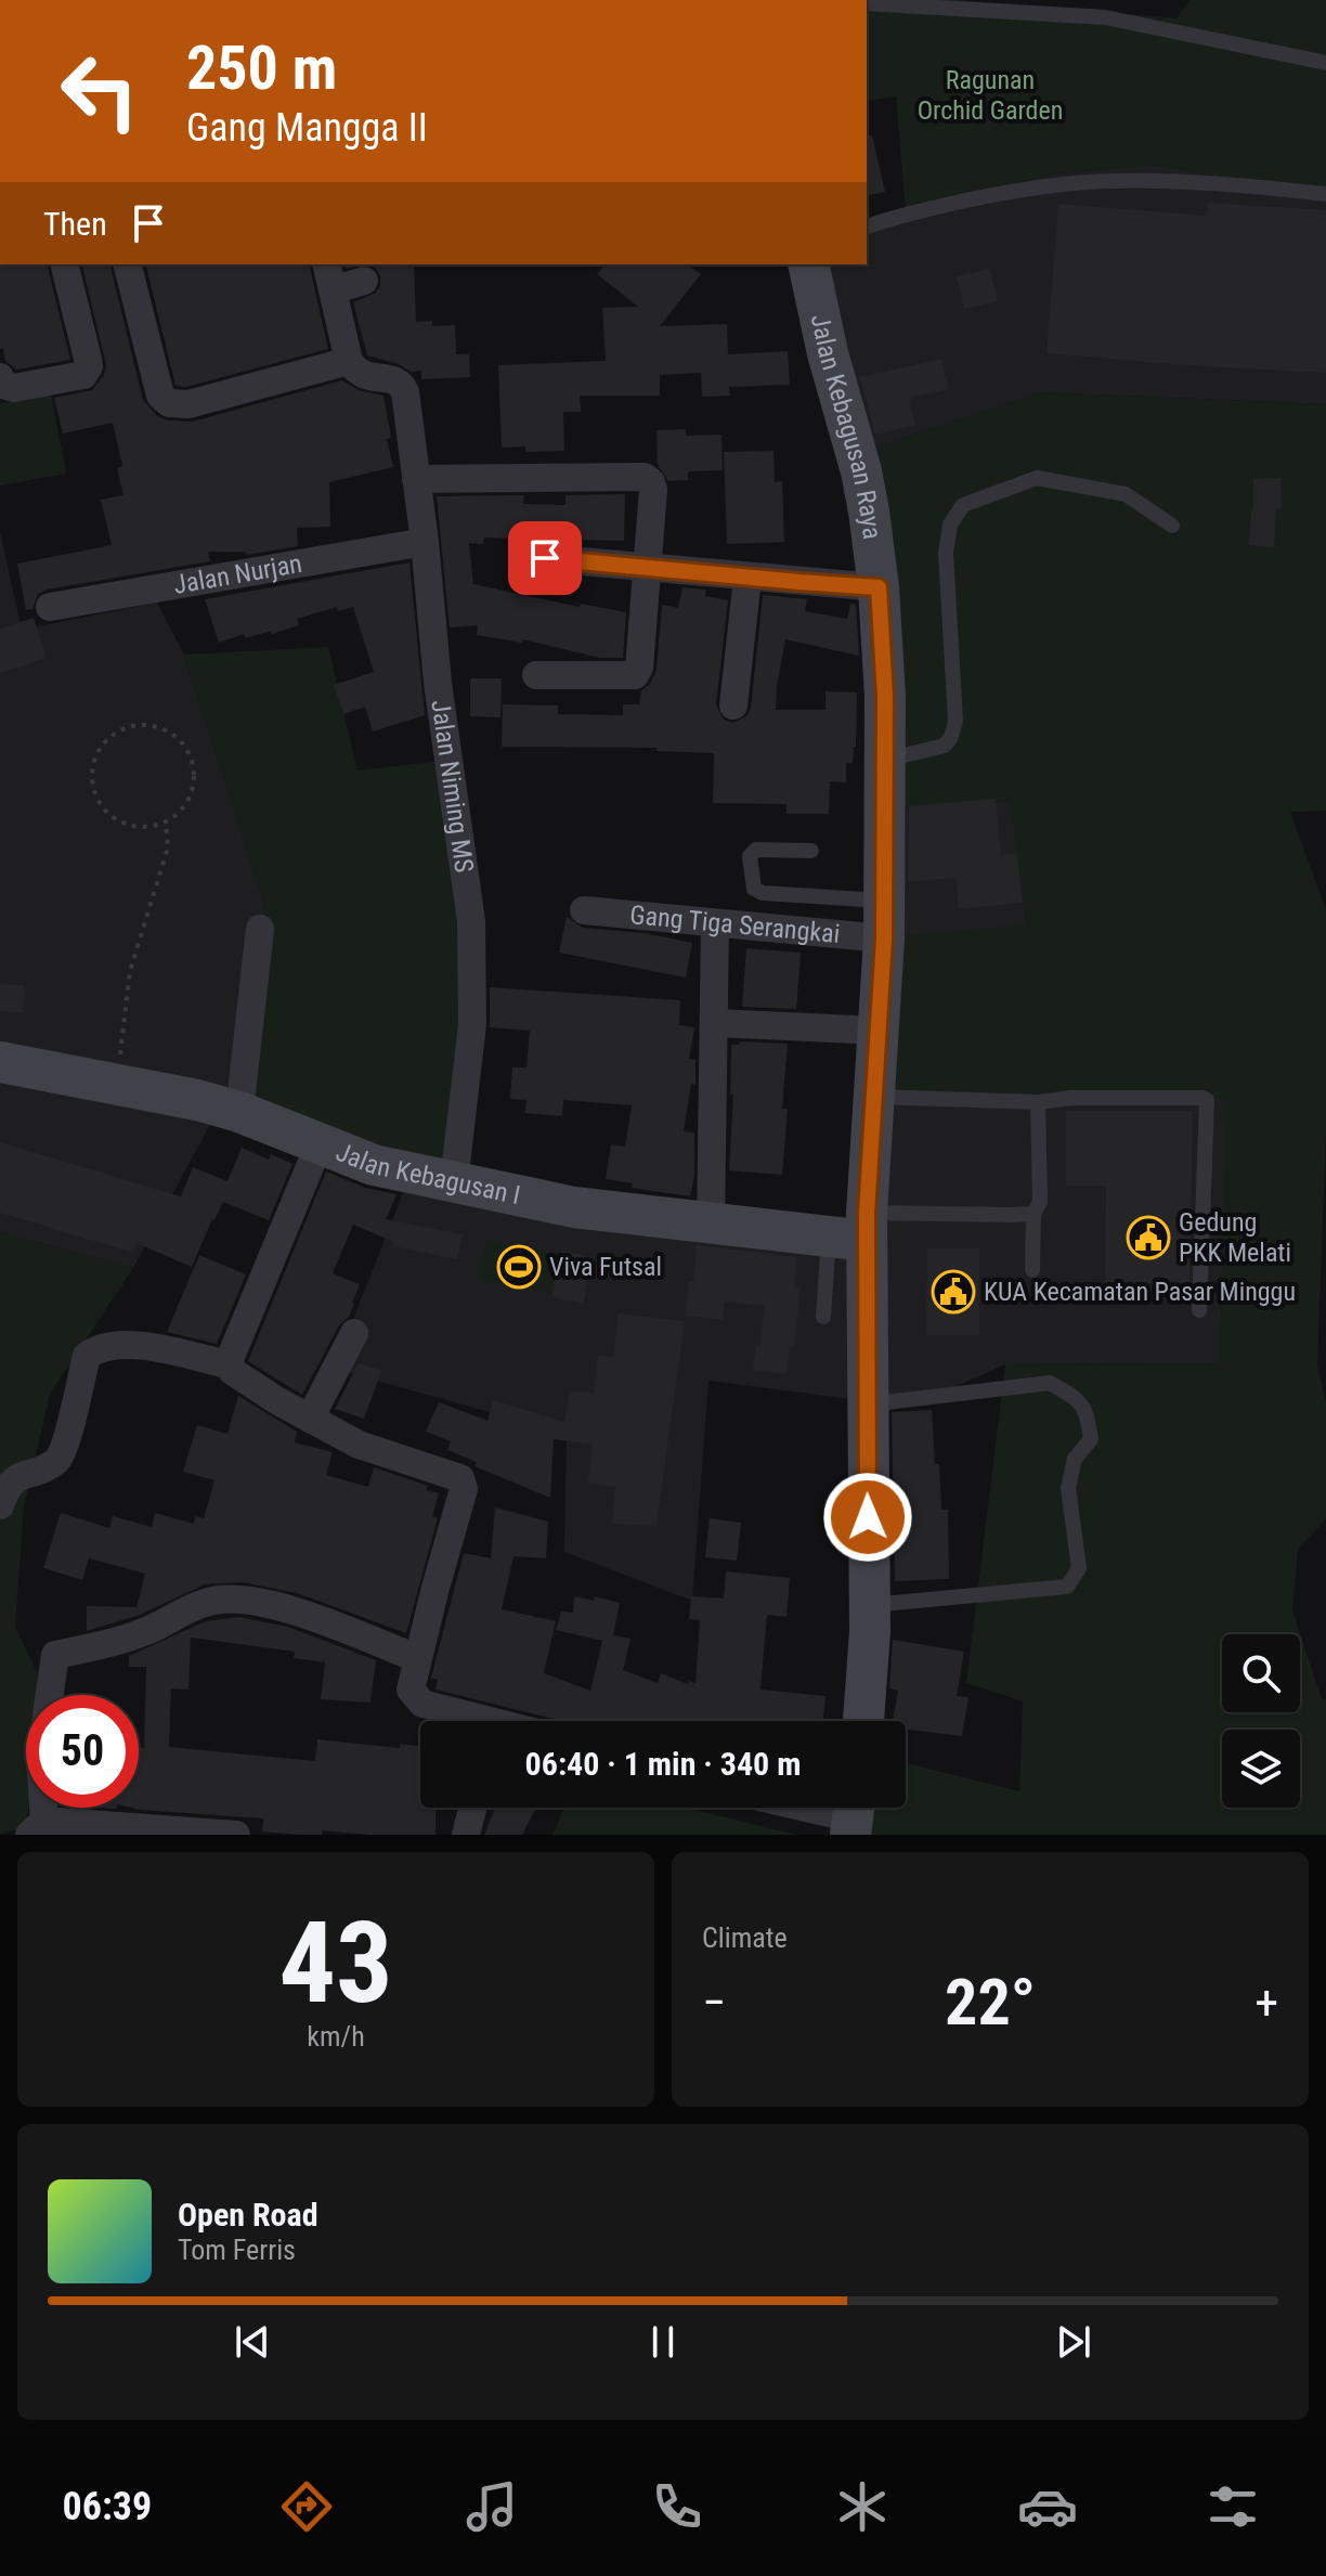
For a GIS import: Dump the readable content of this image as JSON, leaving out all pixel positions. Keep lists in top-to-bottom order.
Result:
{
  "streets": {
    "main road": ["Jalan Kebagusan Raya", "Jalan Kebagusan I"],
    "street": ["Jalan Nurjan", "Jalan Niming MS", "Gang Tiga Serangkai"]
  },
  "crossings": [
    ["Jalan Kebagusan Raya", "Gang Tiga Serangkai"],
    ["Jalan Kebagusan Raya", "Jalan Kebagusan I"],
    ["Jalan Nurjan", "Jalan Niming MS"],
    ["Jalan Niming MS", "Jalan Kebagusan I"]
  ],
  "parks": ["Ragunan Orchid Garden"],
  "places": {
    "public building": ["Gedung PKK Melati", "KUA Kecamatan Pasar Minggu"],
    "sports": ["Viva Futsal"]
  },
  "page": {
    "turn": ["250 m", "Gang Mangga II"],
    "then": "Then",
    "limit": "50",
    "trip": "06:40 · 1 min · 340 m",
    "tile": [
      ["43", "km/h"],
      "Climate"
    ],
    "heat": ["−", "22°", "+"],
    "song": ["Open Road", "Tom Ferris"],
    "tabs": "06:39"
  }
}
